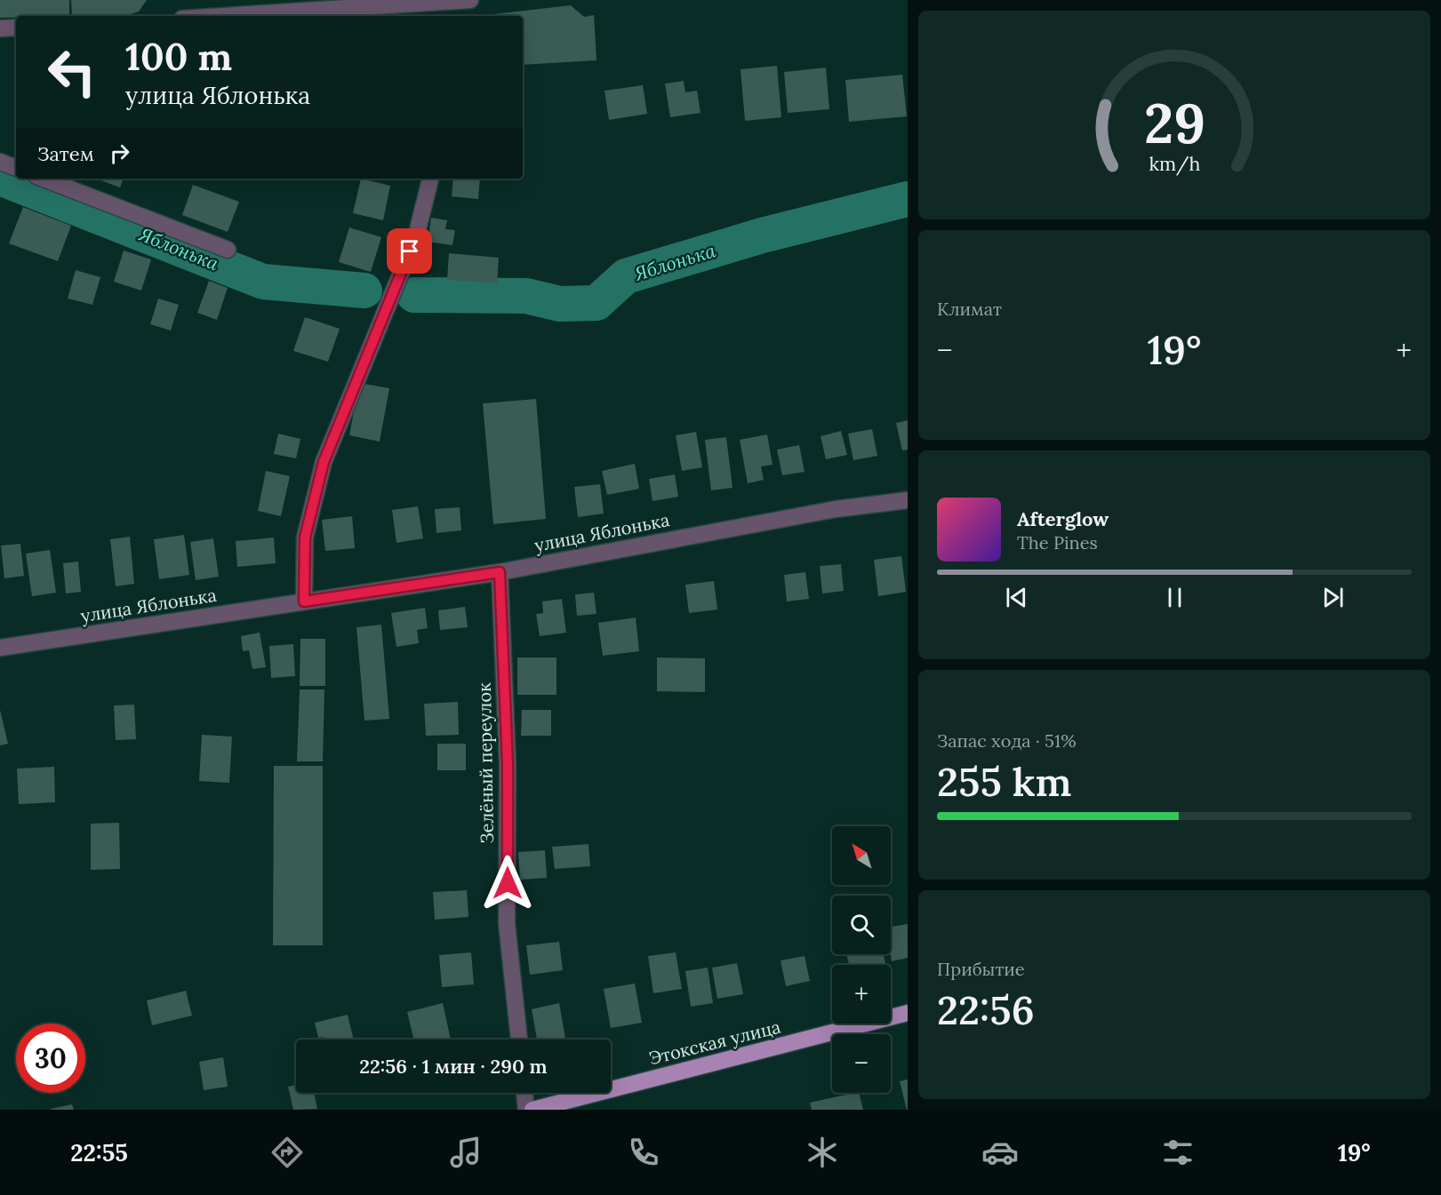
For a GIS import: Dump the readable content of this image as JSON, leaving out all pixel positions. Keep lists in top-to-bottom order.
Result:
{
  "streets": {
    "main road": ["Этокская улица"],
    "street": ["улица Яблонька", "Зелёный переулок"]
  },
  "crossings": [
    ["улица Яблонька", "Зелёный переулок"]
  ],
  "water": ["Яблонька"],
  "north": "top left",
  "page": {
    "turn": ["100 m", "улица Яблонька"],
    "then": "Затем",
    "tile": [
      "Климат",
      ["Запас хода · 51%", "255 km"],
      ["Прибытие", "22:56"]
    ],
    "heat": ["−", "19°", "+"],
    "song": ["Afterglow", "The Pines"],
    "map_buttons": ["+", "−"],
    "limit": "30",
    "trip": "22:56 · 1 мин · 290 m",
    "tabs": ["22:55", "19°"],
    "gauge": ["29", "km/h"]
  }
}
